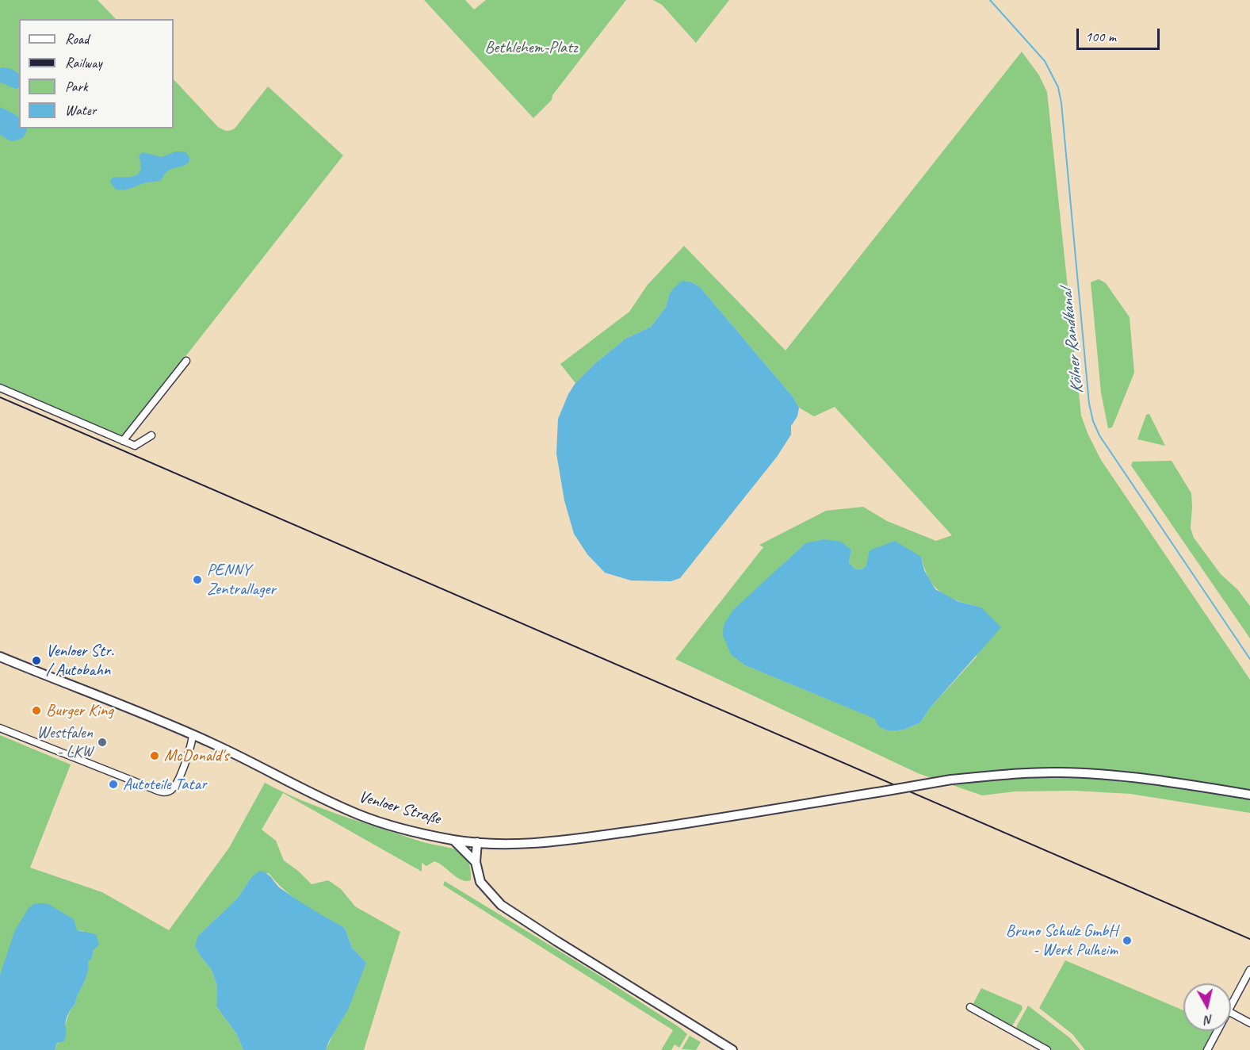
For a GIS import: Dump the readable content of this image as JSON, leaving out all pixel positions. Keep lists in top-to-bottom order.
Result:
{
  "streets": {
    "main road": ["Venloer Straße"]
  },
  "water": ["Kölner Randkanal"],
  "parks": ["Bethlehem-Platz"],
  "places": [
    "PENNY Zentrallager",
    "Venloer Str. / Autobahn",
    "Burger King",
    "Westfalen - LKW",
    "McDonald's",
    "Autoteile Tatar",
    "Bruno Schulz GmbH - Werk Pulheim"
  ],
  "legend": [
    "Road",
    "Railway",
    "Park",
    "Water"
  ],
  "scale_bar": "100 m",
  "north": "bottom"
}
